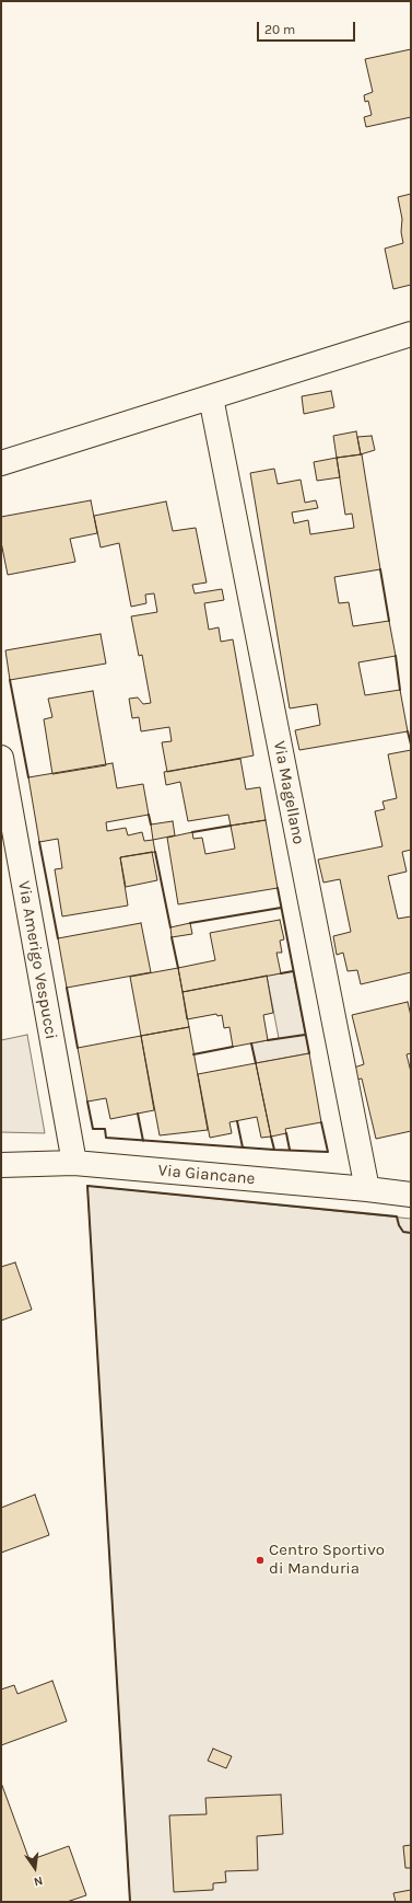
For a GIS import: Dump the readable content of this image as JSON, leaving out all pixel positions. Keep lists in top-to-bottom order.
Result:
{
  "streets": {
    "street": ["Via Magellano", "Via Amerigo Vespucci", "Via Giancane"]
  },
  "crossings": [
    ["Via Magellano", "Via Giancane"],
    ["Via Amerigo Vespucci", "Via Giancane"]
  ],
  "places": ["Centro Sportivo di Manduria"],
  "scale_bar": "20 m",
  "north": "bottom"
}
